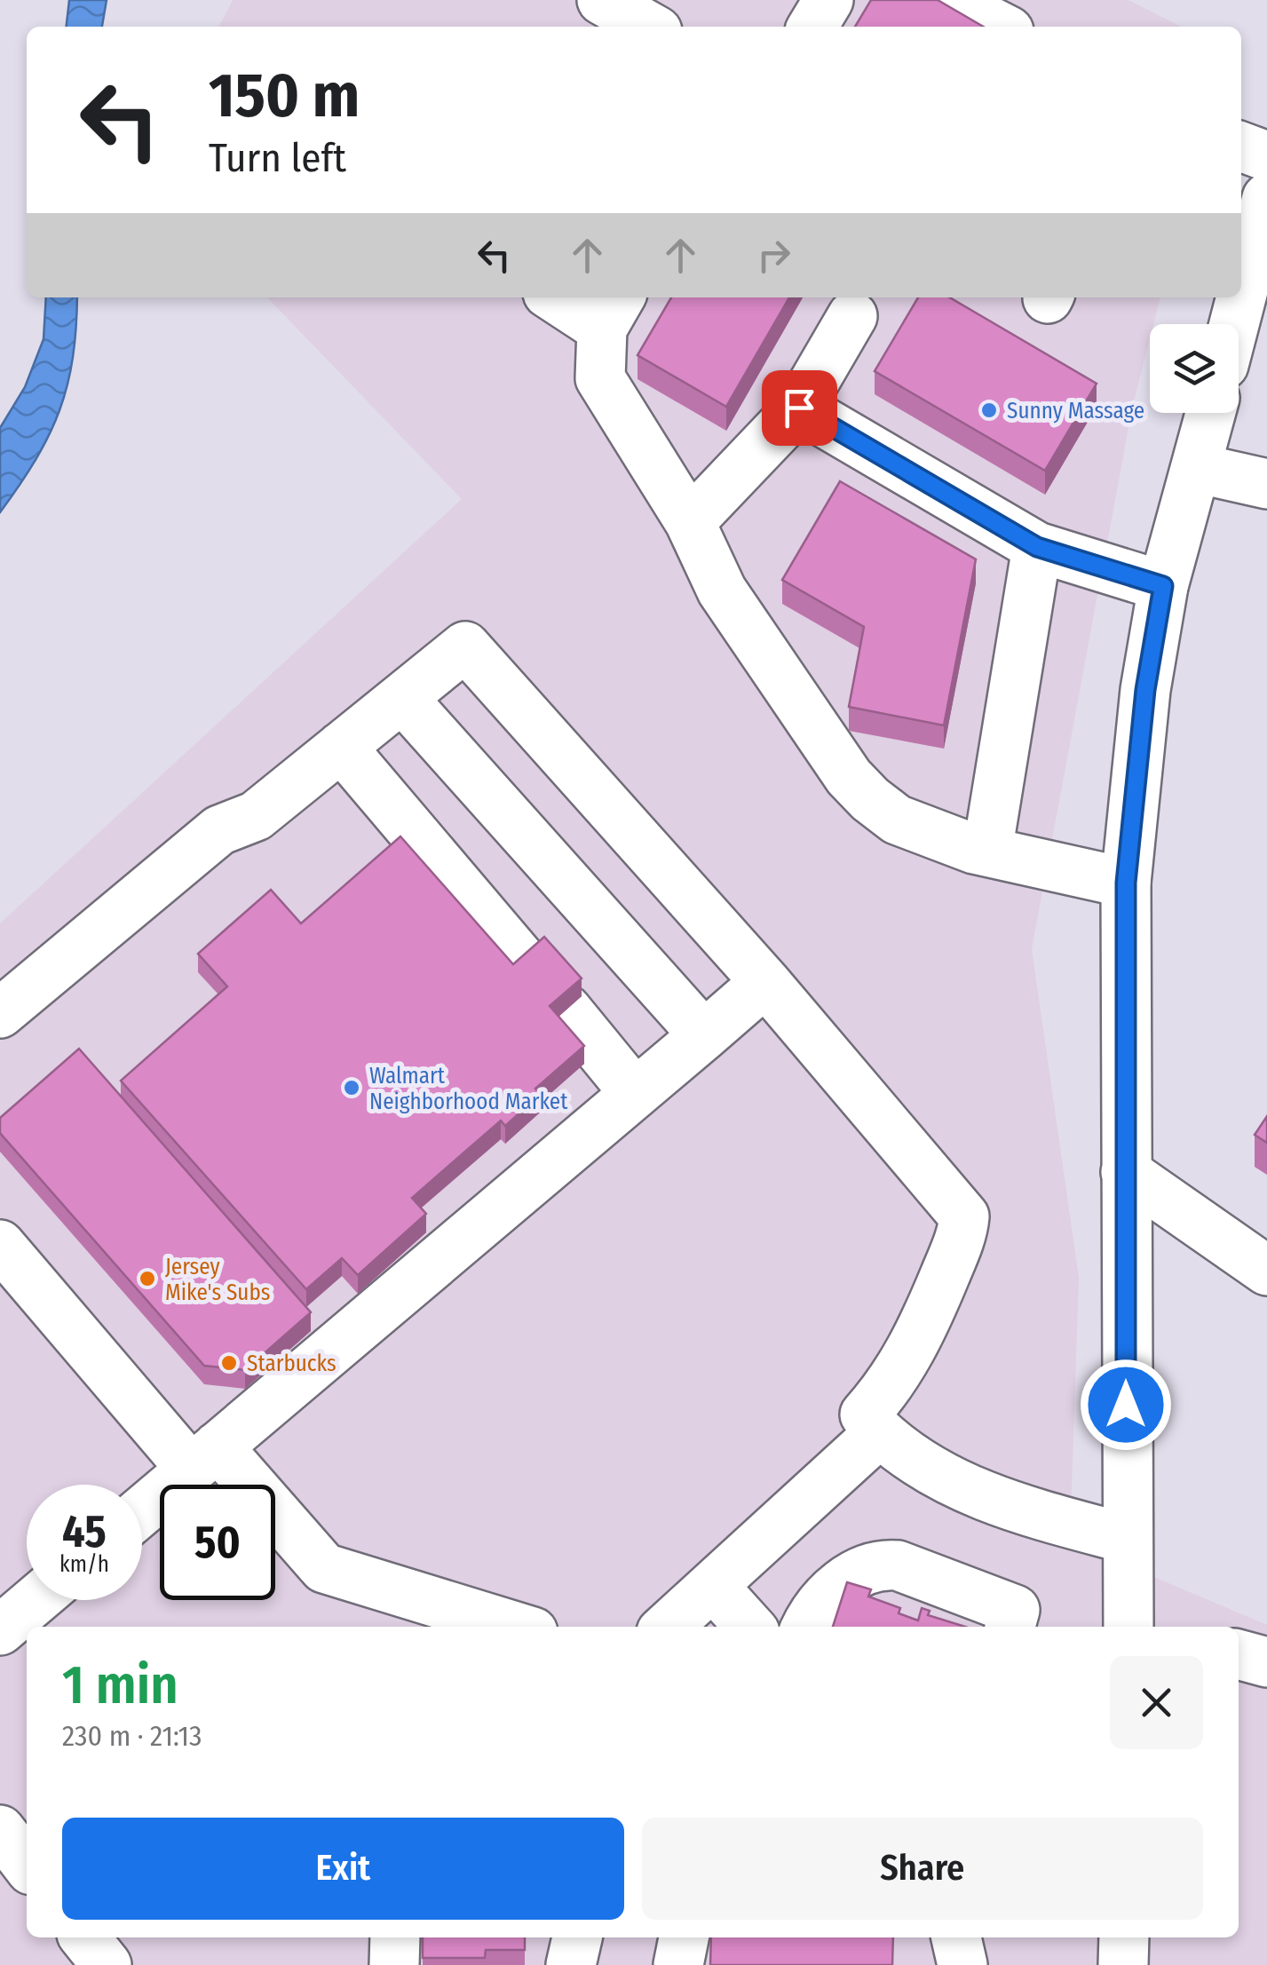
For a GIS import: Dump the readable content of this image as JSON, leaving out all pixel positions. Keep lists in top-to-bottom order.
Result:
{
  "places": [
    "Sunny Massage",
    "Walmart Neighborhood Market",
    "Jersey Mike's Subs",
    "Starbucks"
  ],
  "page": {
    "turn": ["150 m", "Turn left"],
    "speed": "45 km/h",
    "limit": "50",
    "heading": ["1 min", "230 m · 21:13"],
    "buttons": ["Exit", "Share"]
  }
}
